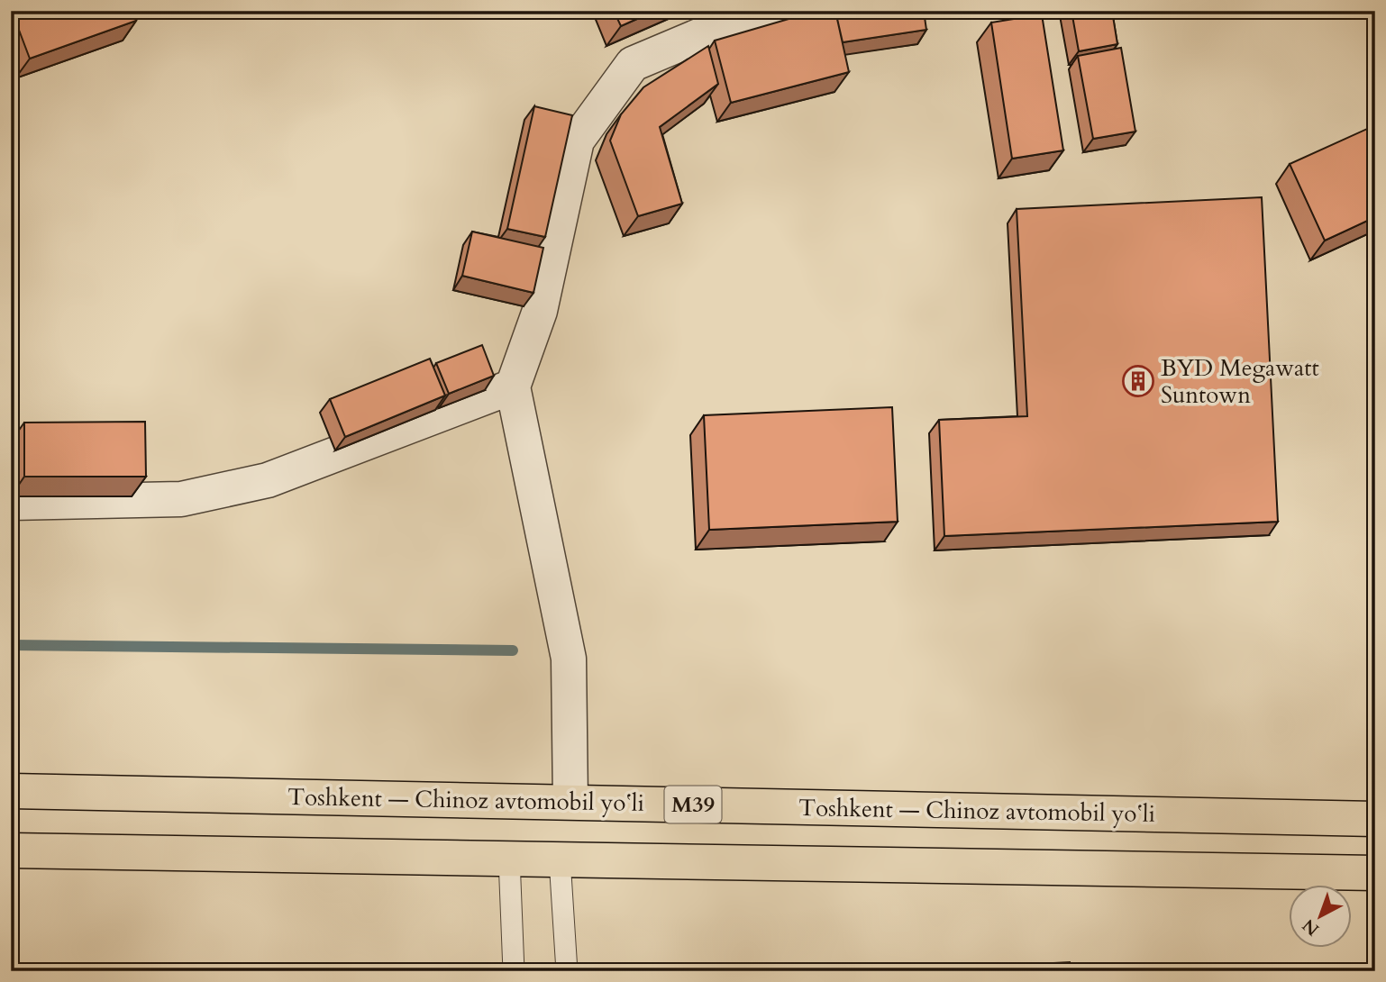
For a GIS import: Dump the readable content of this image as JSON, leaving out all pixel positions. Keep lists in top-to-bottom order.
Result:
{
  "streets": {
    "highway": ["Toshkent — Chinoz avtomobil yoʻli", "M39"]
  },
  "places": {
    "building": ["BYD Megawatt Suntown"]
  },
  "north": "bottom left"
}
